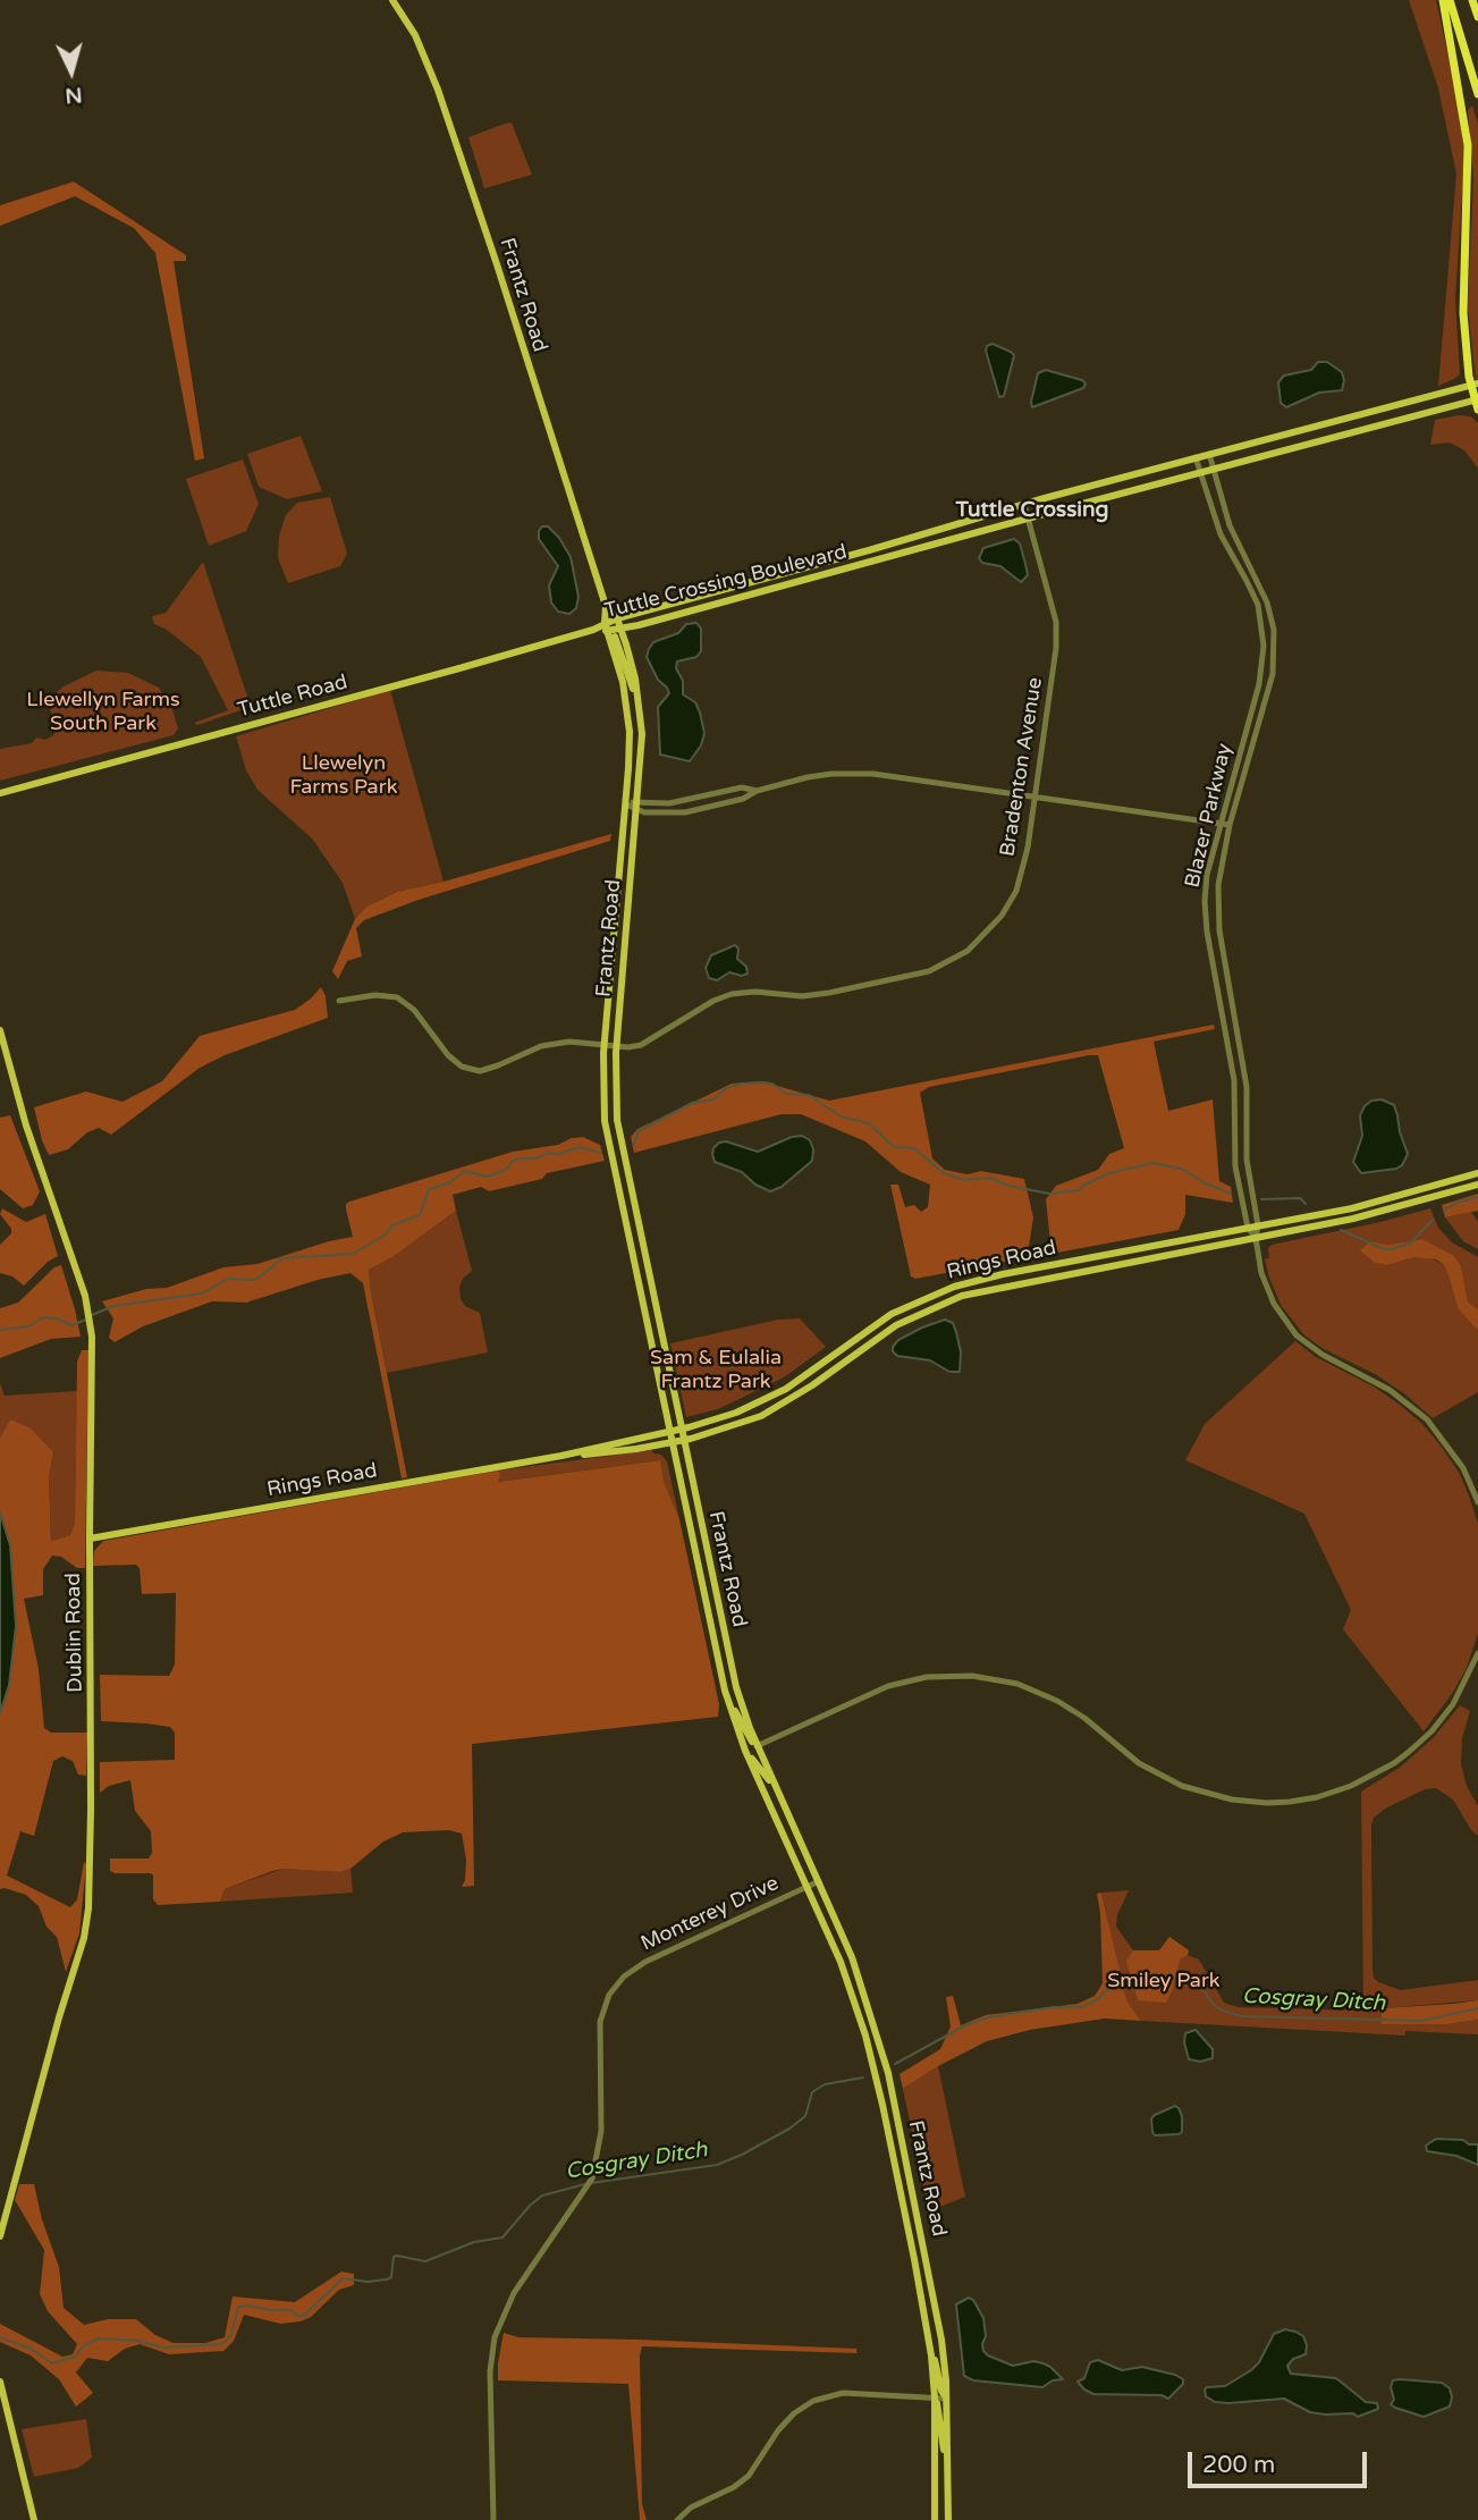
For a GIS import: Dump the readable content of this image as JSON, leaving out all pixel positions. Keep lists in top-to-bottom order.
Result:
{
  "streets": {
    "main road": [
      "Frantz Road",
      "Tuttle Crossing Boulevard",
      "Tuttle Road",
      "Rings Road",
      "Dublin Road"
    ],
    "street": ["Bradenton Avenue", "Blazer Parkway", "Monterey Drive"]
  },
  "crossings": [
    ["Frantz Road", "Tuttle Crossing Boulevard"],
    ["Frantz Road", "Bradenton Avenue"],
    ["Frantz Road", "Rings Road"],
    ["Frantz Road", "Monterey Drive"],
    ["Tuttle Crossing Boulevard", "Tuttle Road"],
    ["Tuttle Crossing Boulevard", "Bradenton Avenue"],
    ["Tuttle Crossing Boulevard", "Blazer Parkway"],
    ["Blazer Parkway", "Rings Road"],
    ["Rings Road", "Dublin Road"]
  ],
  "districts": ["Tuttle Crossing"],
  "water": ["Cosgray Ditch"],
  "parks": [
    "Llewellyn Farms South Park",
    "Llewelyn Farms Park",
    "Sam & Eulalia Frantz Park",
    "Smiley Park"
  ],
  "scale_bar": "200 m",
  "north": "bottom"
}
